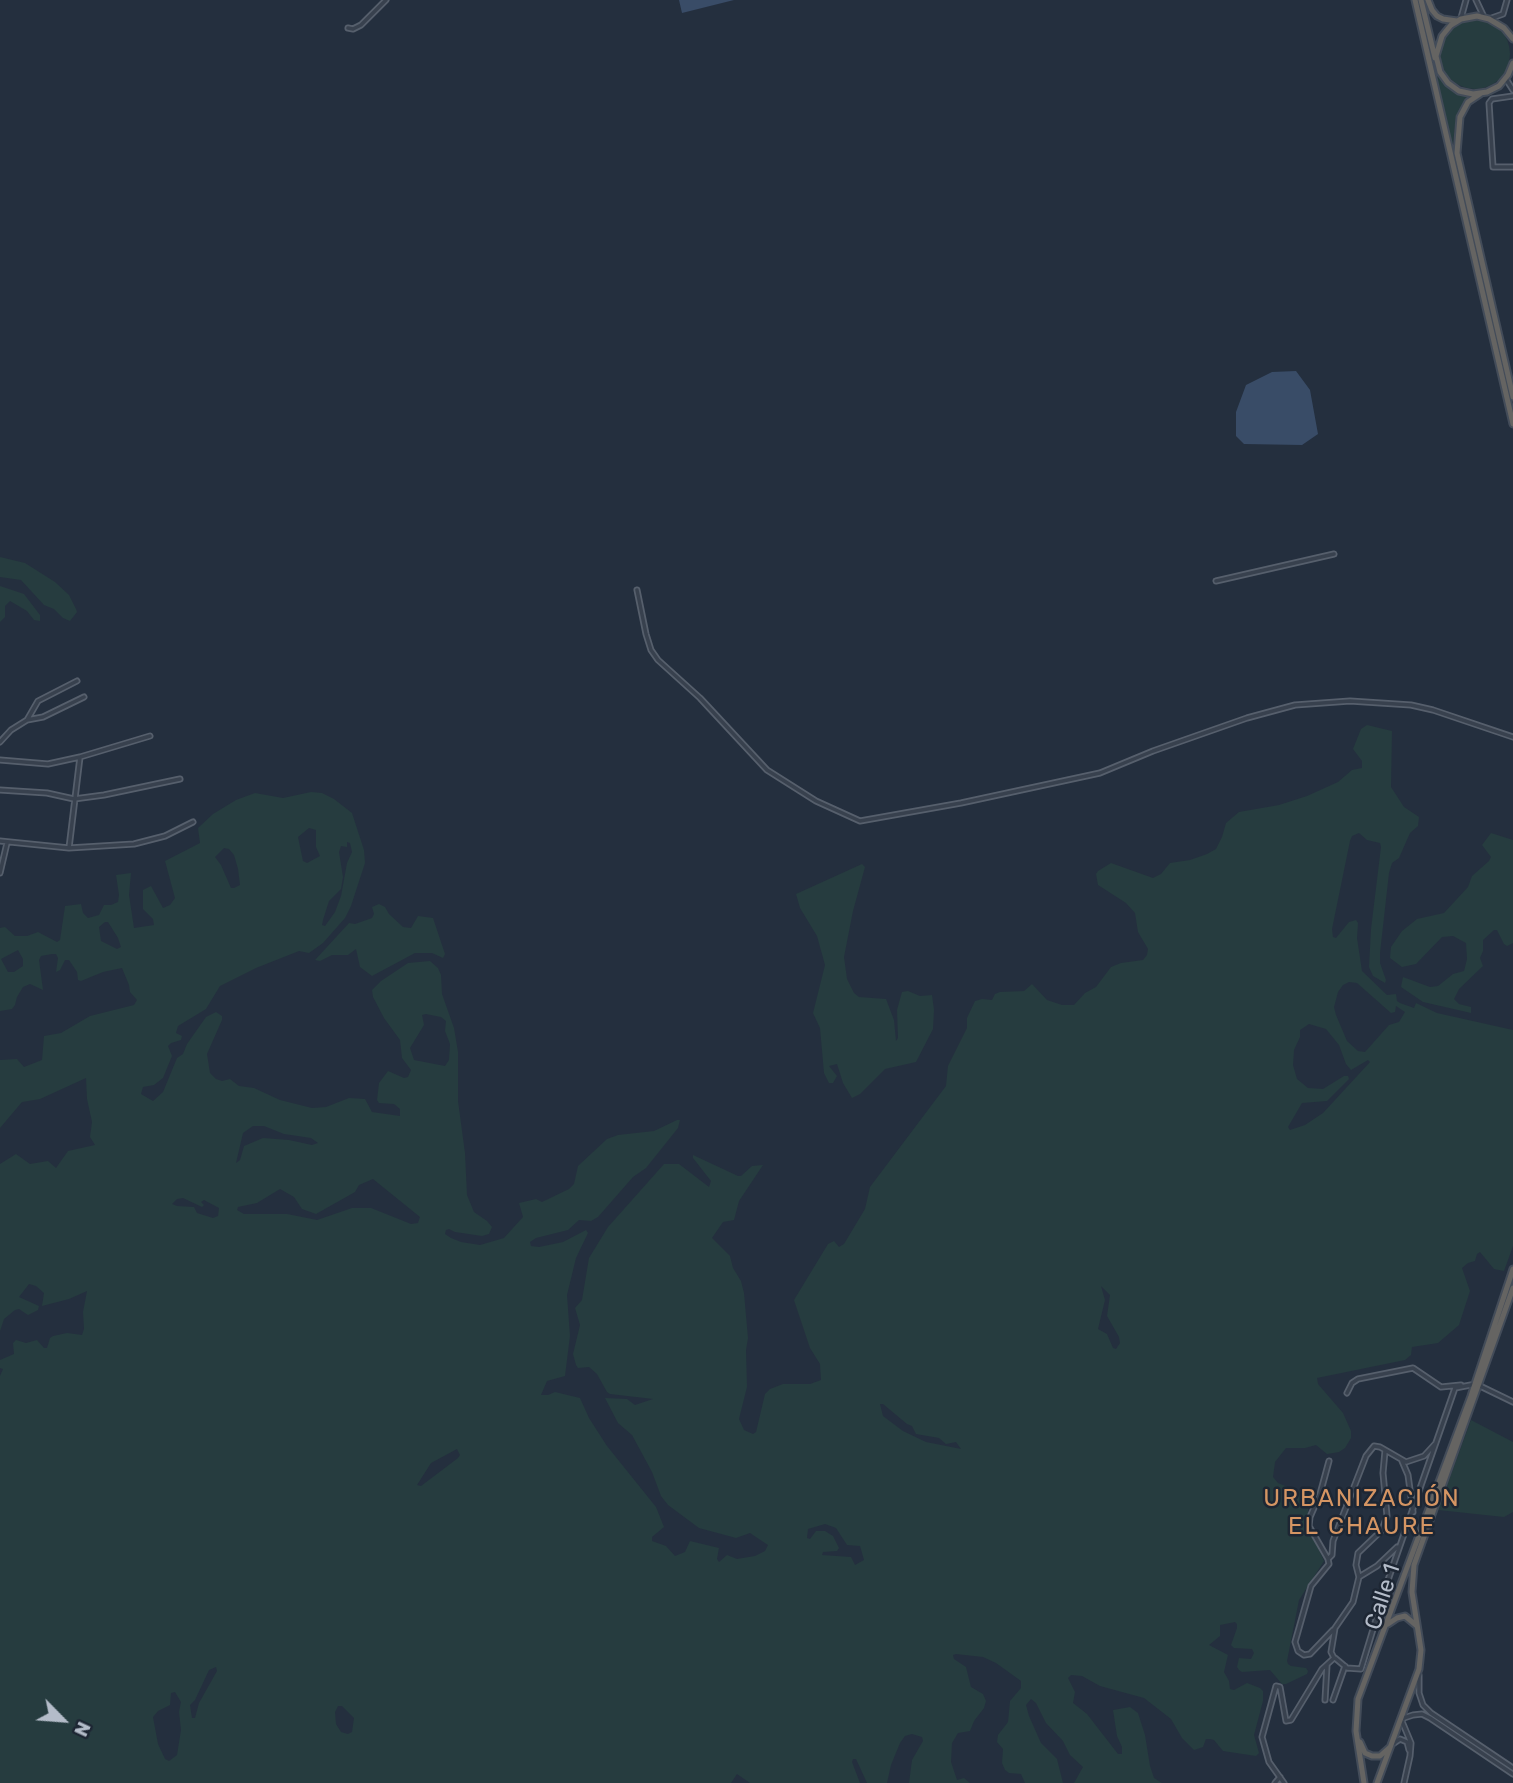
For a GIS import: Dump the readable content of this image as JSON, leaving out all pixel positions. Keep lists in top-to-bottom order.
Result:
{
  "streets": {
    "street": ["Calle 1"]
  },
  "districts": ["URBANIZACIÓN EL CHAURE"],
  "north": "bottom right"
}
